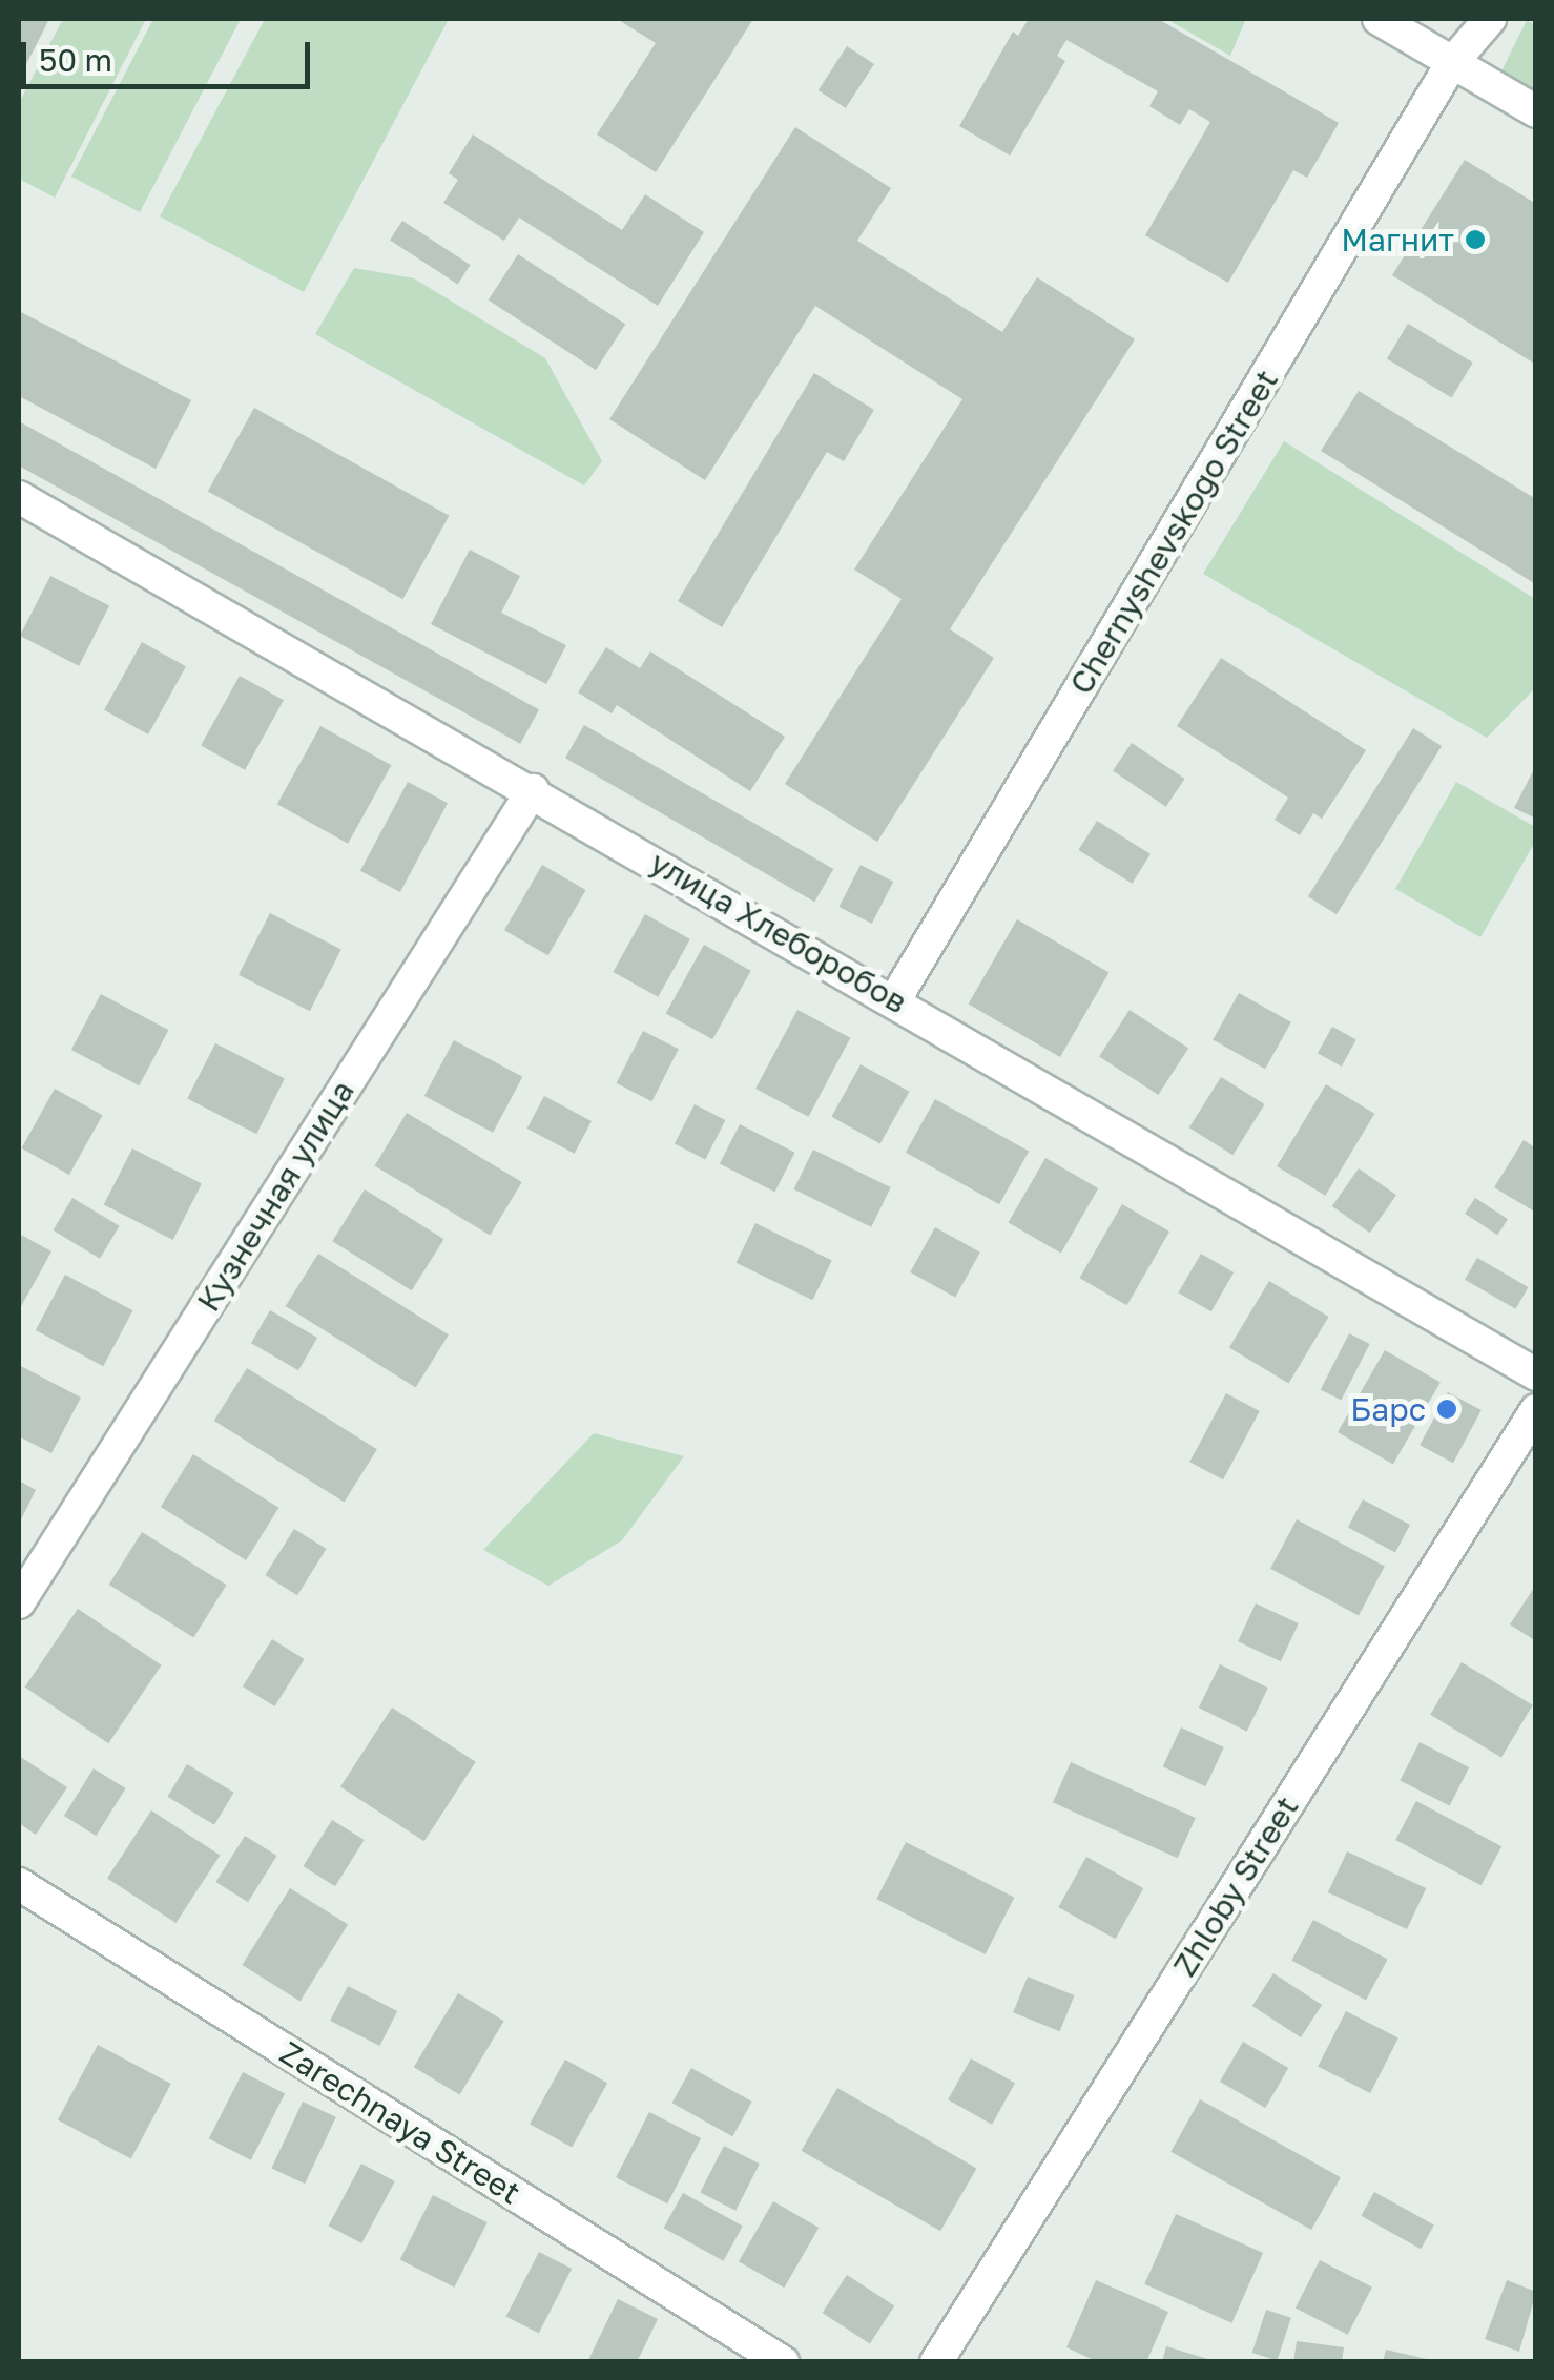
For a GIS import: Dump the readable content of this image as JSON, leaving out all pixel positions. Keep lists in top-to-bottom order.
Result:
{
  "streets": {
    "street": [
      "Chernyshevskogo Street",
      "улица Хлеборобов",
      "Кузнечная улица",
      "Zhloby Street",
      "Zarechnaya Street"
    ]
  },
  "crossings": [
    ["Chernyshevskogo Street", "улица Хлеборобов"],
    ["улица Хлеборобов", "Кузнечная улица"]
  ],
  "places": ["Магнит", "Барс"],
  "scale_bar": "50 m"
}
